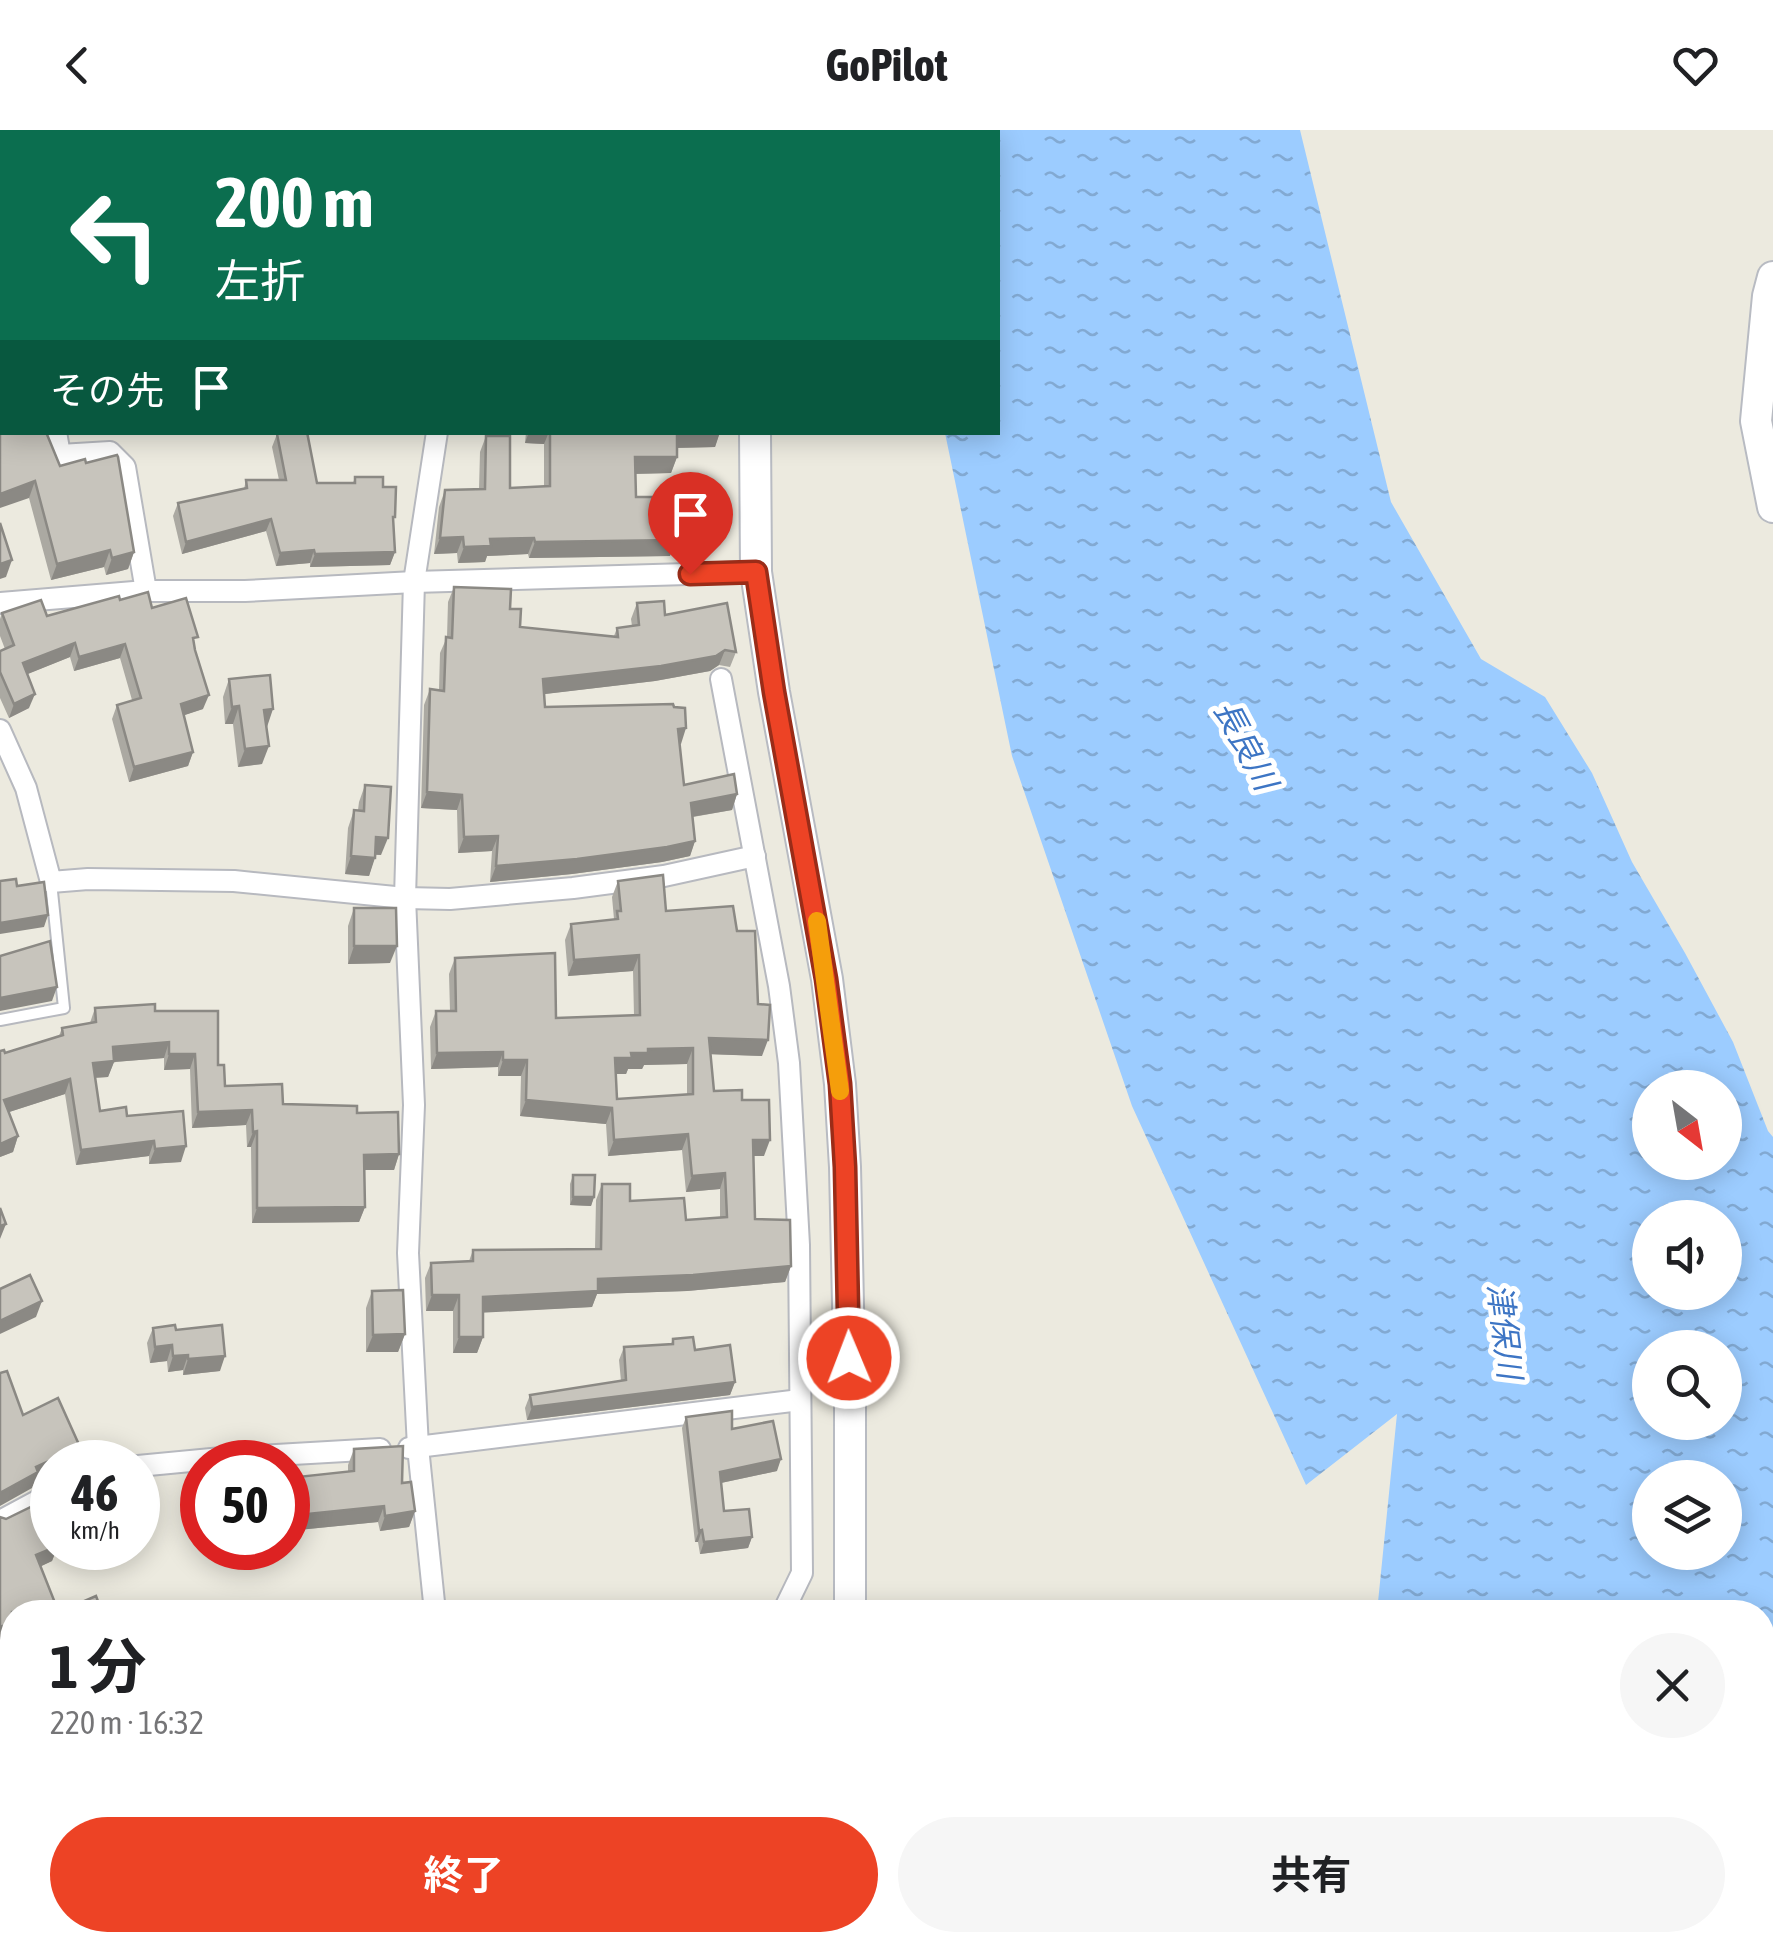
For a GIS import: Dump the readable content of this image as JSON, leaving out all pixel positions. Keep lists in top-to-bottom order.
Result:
{
  "water": ["長良川", "津保川"],
  "north": "bottom right",
  "page": {
    "header": "GoPilot",
    "turn": ["200 m", "左折"],
    "then": "その先",
    "speed": "46 km/h",
    "limit": "50",
    "heading": ["1 分", "220 m · 16:32"],
    "buttons": ["終了", "共有"]
  }
}
